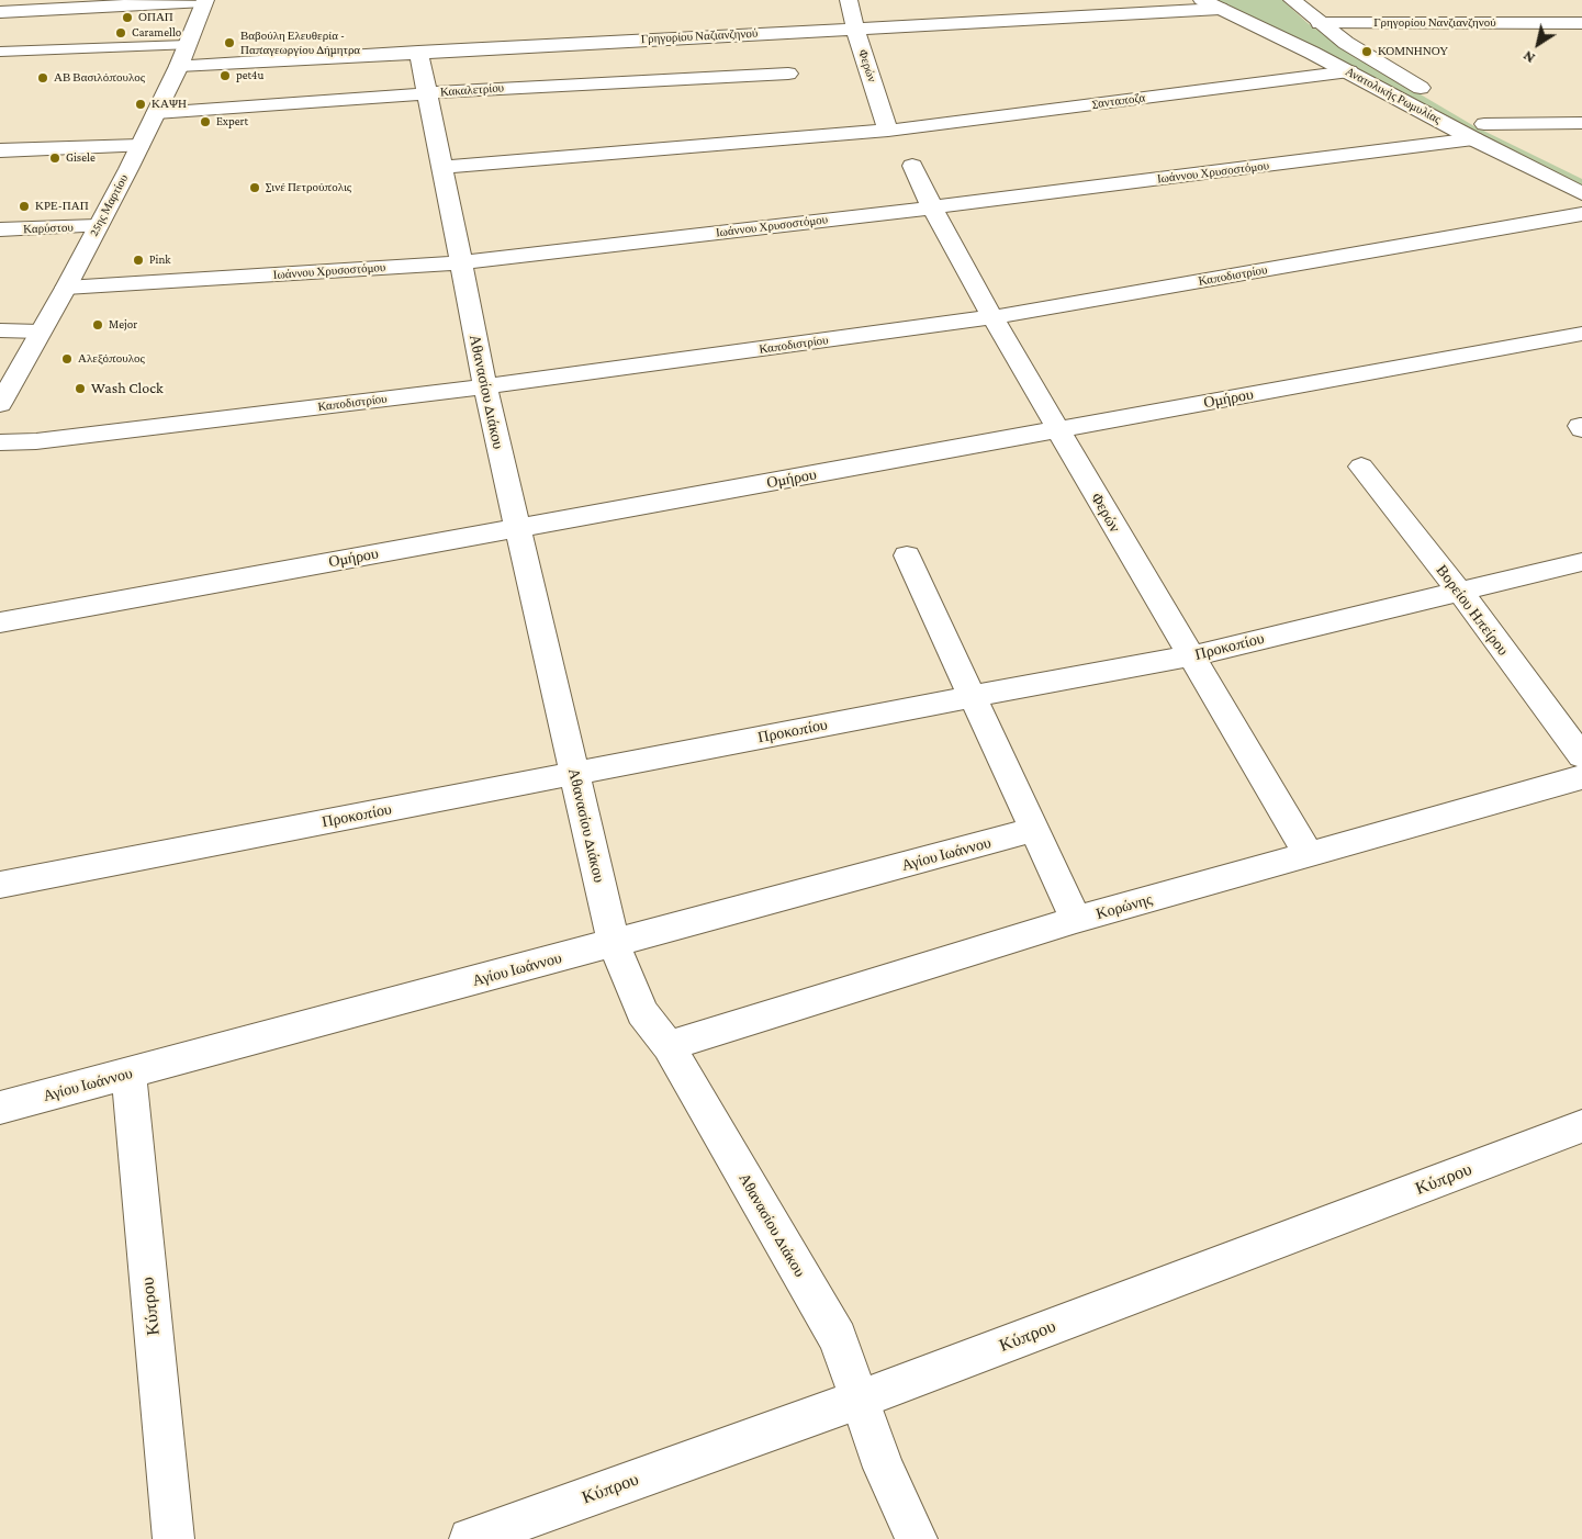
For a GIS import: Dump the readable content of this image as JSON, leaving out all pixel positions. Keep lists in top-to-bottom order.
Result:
{
  "streets": {
    "street": [
      "Γρηγορίου Νανζιανζηνού",
      "Γρηγορίου Ναζιανζηνού",
      "Φερών",
      "Κακαλετρίου",
      "Ανατολικής Ρωμυλίας",
      "Σανταποζα",
      "Ιωάννου Χρυσοστόμου",
      "25ης Μαρτίου",
      "Καρύστου",
      "Καποδιστρίου",
      "Αθανασίου Διάκου",
      "Ομήρου",
      "Βορείου Ηπείρου",
      "Προκοπίου",
      "Αγίου Ιωάννου",
      "Κορώνης",
      "Κύπρου"
    ]
  },
  "crossings": [
    ["Γρηγορίου Νανζιανζηνού", "Ανατολικής Ρωμυλίας"],
    ["Γρηγορίου Ναζιανζηνού", "Φερών"],
    ["Γρηγορίου Ναζιανζηνού", "Ανατολικής Ρωμυλίας"],
    ["Γρηγορίου Ναζιανζηνού", "25ης Μαρτίου"],
    ["Γρηγορίου Ναζιανζηνού", "Αθανασίου Διάκου"],
    ["Φερών", "Σανταποζα"],
    ["Φερών", "Ιωάννου Χρυσοστόμου"],
    ["Φερών", "Καποδιστρίου"],
    ["Φερών", "Ομήρου"],
    ["Φερών", "Προκοπίου"],
    ["Φερών", "Κορώνης"],
    ["Κακαλετρίου", "25ης Μαρτίου"],
    ["Κακαλετρίου", "Αθανασίου Διάκου"],
    ["Ανατολικής Ρωμυλίας", "Σανταποζα"],
    ["Ανατολικής Ρωμυλίας", "Ιωάννου Χρυσοστόμου"],
    ["Σανταποζα", "Αθανασίου Διάκου"],
    ["Ιωάννου Χρυσοστόμου", "25ης Μαρτίου"],
    ["Ιωάννου Χρυσοστόμου", "Αθανασίου Διάκου"],
    ["25ης Μαρτίου", "Καρύστου"],
    ["Καποδιστρίου", "Αθανασίου Διάκου"],
    ["Αθανασίου Διάκου", "Ομήρου"],
    ["Αθανασίου Διάκου", "Προκοπίου"],
    ["Αθανασίου Διάκου", "Αγίου Ιωάννου"],
    ["Αθανασίου Διάκου", "Κορώνης"],
    ["Αθανασίου Διάκου", "Κύπρου"],
    ["Βορείου Ηπείρου", "Προκοπίου"],
    ["Αγίου Ιωάννου", "Κύπρου"]
  ],
  "places": [
    "ΟΠΑΠ",
    "Caramello",
    "Βαβούλη Ελευθερία - Παπαγεωργίου Δήμητρα",
    "ΚΟΜΝΗΝΟΥ",
    "pet4u",
    "ΑΒ Βασιλόπουλος",
    "ΚΑΨΗ",
    "Expert",
    "Gisele",
    "Σινέ Πετρούπολις",
    "ΚΡΕ-ΠΑΠ",
    "Pink",
    "Mejor",
    "Αλεξόπουλος",
    "Wash Clock"
  ],
  "north": "bottom left"
}
